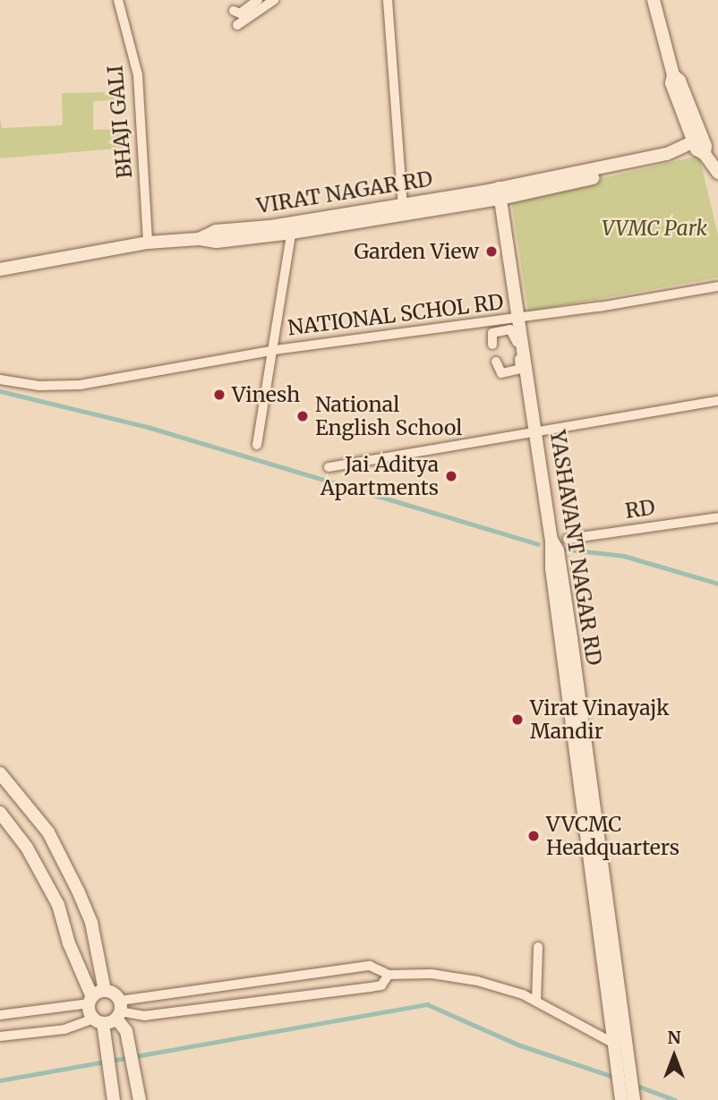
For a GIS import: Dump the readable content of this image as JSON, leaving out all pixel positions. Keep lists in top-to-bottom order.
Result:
{
  "streets": {
    "street": [
      "BHAJI GALI",
      "VIRAT NAGAR RD",
      "NATIONAL SCHOL RD",
      "RD",
      "YASHAVANT NAGAR RD"
    ]
  },
  "crossings": [
    ["BHAJI GALI", "VIRAT NAGAR RD"],
    ["VIRAT NAGAR RD", "YASHAVANT NAGAR RD"],
    ["NATIONAL SCHOL RD", "YASHAVANT NAGAR RD"]
  ],
  "parks": ["VVMC Park"],
  "places": [
    "Garden View",
    "Vinesh",
    "National English School",
    "Jai Aditya Apartments",
    "Virat Vinayajk Mandir",
    "VVCMC Headquarters"
  ],
  "north": "top"
}
